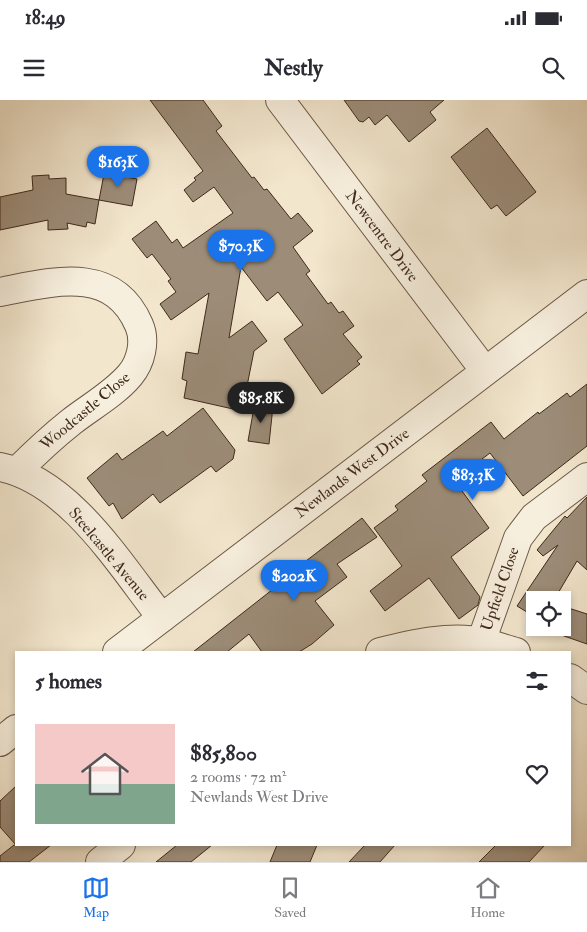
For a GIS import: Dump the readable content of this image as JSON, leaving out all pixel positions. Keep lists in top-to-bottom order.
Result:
{
  "streets": {
    "street": [
      "Newcentre Drive",
      "Woodcastle Close",
      "Newlands West Drive",
      "Steelcastle Avenue",
      "Upfield Close"
    ]
  },
  "crossings": [
    ["Newcentre Drive", "Newlands West Drive"],
    ["Woodcastle Close", "Steelcastle Avenue"],
    ["Newlands West Drive", "Steelcastle Avenue"]
  ],
  "page": {
    "status": "18:49",
    "header": "Nestly",
    "price": [
      "$163K",
      "$70.3K",
      "$85.8K",
      "$83.3K",
      "$202K"
    ],
    "heading": "5 homes",
    "list": [
      {
        "name": "$85,800",
        "note": "2 rooms · 72 m² · Newlands West Drive"
      }
    ],
    "tabs": ["Map", "Saved", "Home"]
  }
}
